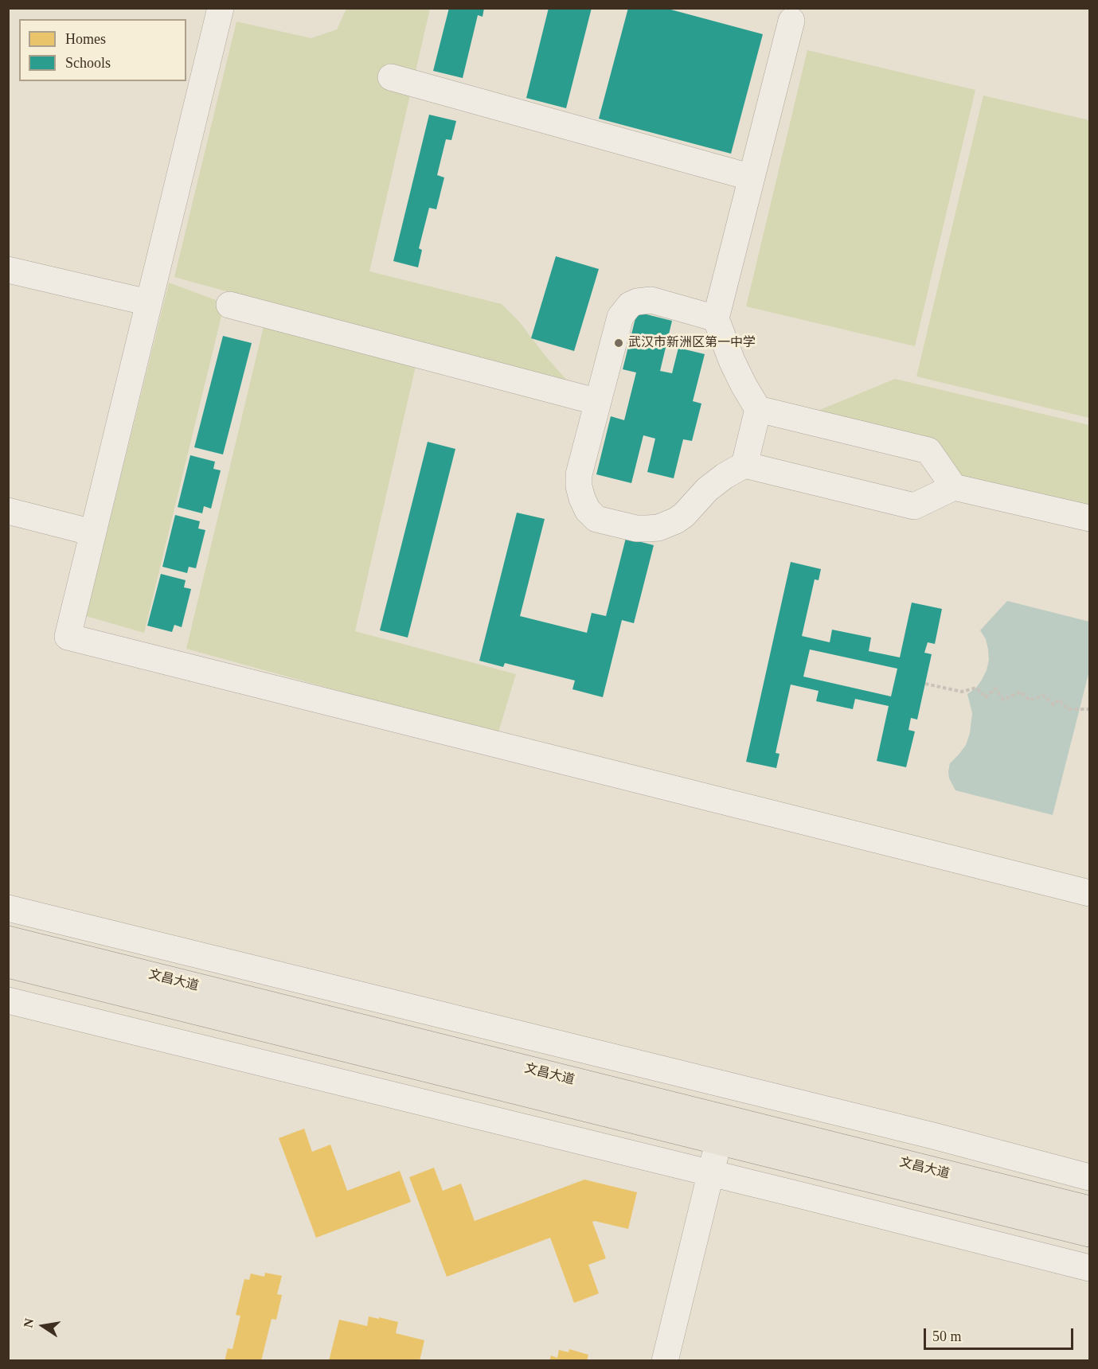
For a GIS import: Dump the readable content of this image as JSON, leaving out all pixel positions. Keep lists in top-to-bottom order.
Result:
{
  "streets": {
    "main road": ["文昌大道"]
  },
  "places": ["武汉市新洲区第一中学"],
  "legend": ["Homes", "Schools"],
  "scale_bar": "50 m",
  "north": "left"
}
